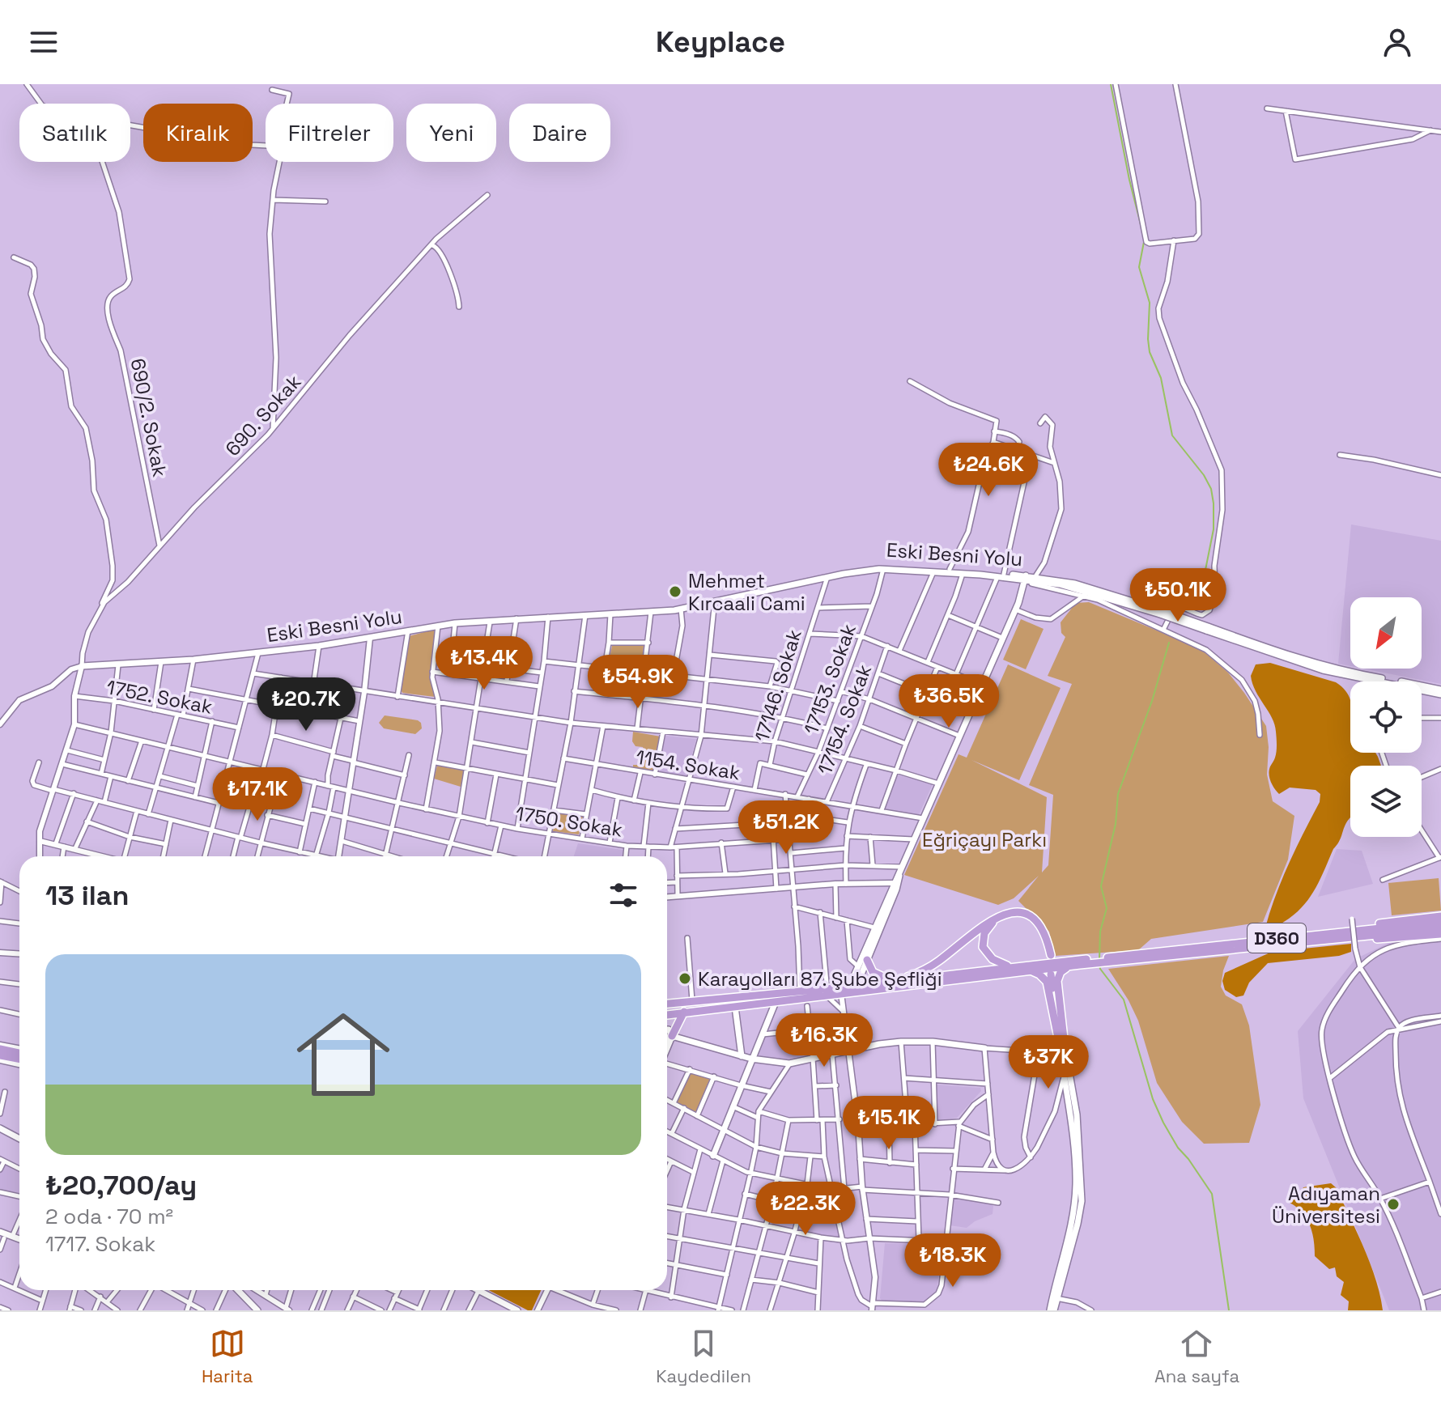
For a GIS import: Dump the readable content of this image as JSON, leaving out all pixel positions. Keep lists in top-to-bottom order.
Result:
{
  "streets": {
    "highway": ["D360"],
    "main road": ["Eski Besni Yolu"],
    "street": [
      "690. Sokak",
      "690/2. Sokak",
      "17153. Sokak",
      "17146. Sokak",
      "1752. Sokak",
      "17154. Sokak",
      "1154. Sokak",
      "1750. Sokak"
    ]
  },
  "crossings": [
    ["690. Sokak", "690/2. Sokak"],
    ["690. Sokak", "Eski Besni Yolu"],
    ["Eski Besni Yolu", "17153. Sokak"],
    ["Eski Besni Yolu", "17146. Sokak"],
    ["17153. Sokak", "1154. Sokak"],
    ["17154. Sokak", "1154. Sokak"]
  ],
  "parks": ["Eğriçayı Parkı"],
  "places": ["Mehmet Kırcaali Cami", "Karayolları 87. Şube Şefliği", "Adıyaman Üniversitesi"],
  "north": "bottom left",
  "page": {
    "header": "Keyplace",
    "chip": [
      "Satılık",
      "Kiralık",
      "Filtreler",
      "Yeni",
      "Daire"
    ],
    "price": [
      "₺24.6K",
      "₺50.1K",
      "₺13.4K",
      "₺54.9K",
      "₺36.5K",
      "₺20.7K",
      "₺17.1K",
      "₺51.2K",
      "₺16.3K",
      "₺37K",
      "₺15.1K",
      "₺22.3K",
      "₺18.3K"
    ],
    "heading": "13 ilan",
    "list": [
      {
        "name": "₺20,700/ay",
        "note": "2 oda · 70 m² · 1717. Sokak"
      }
    ],
    "tabs": ["Harita", "Kaydedilen", "Ana sayfa"]
  }
}
